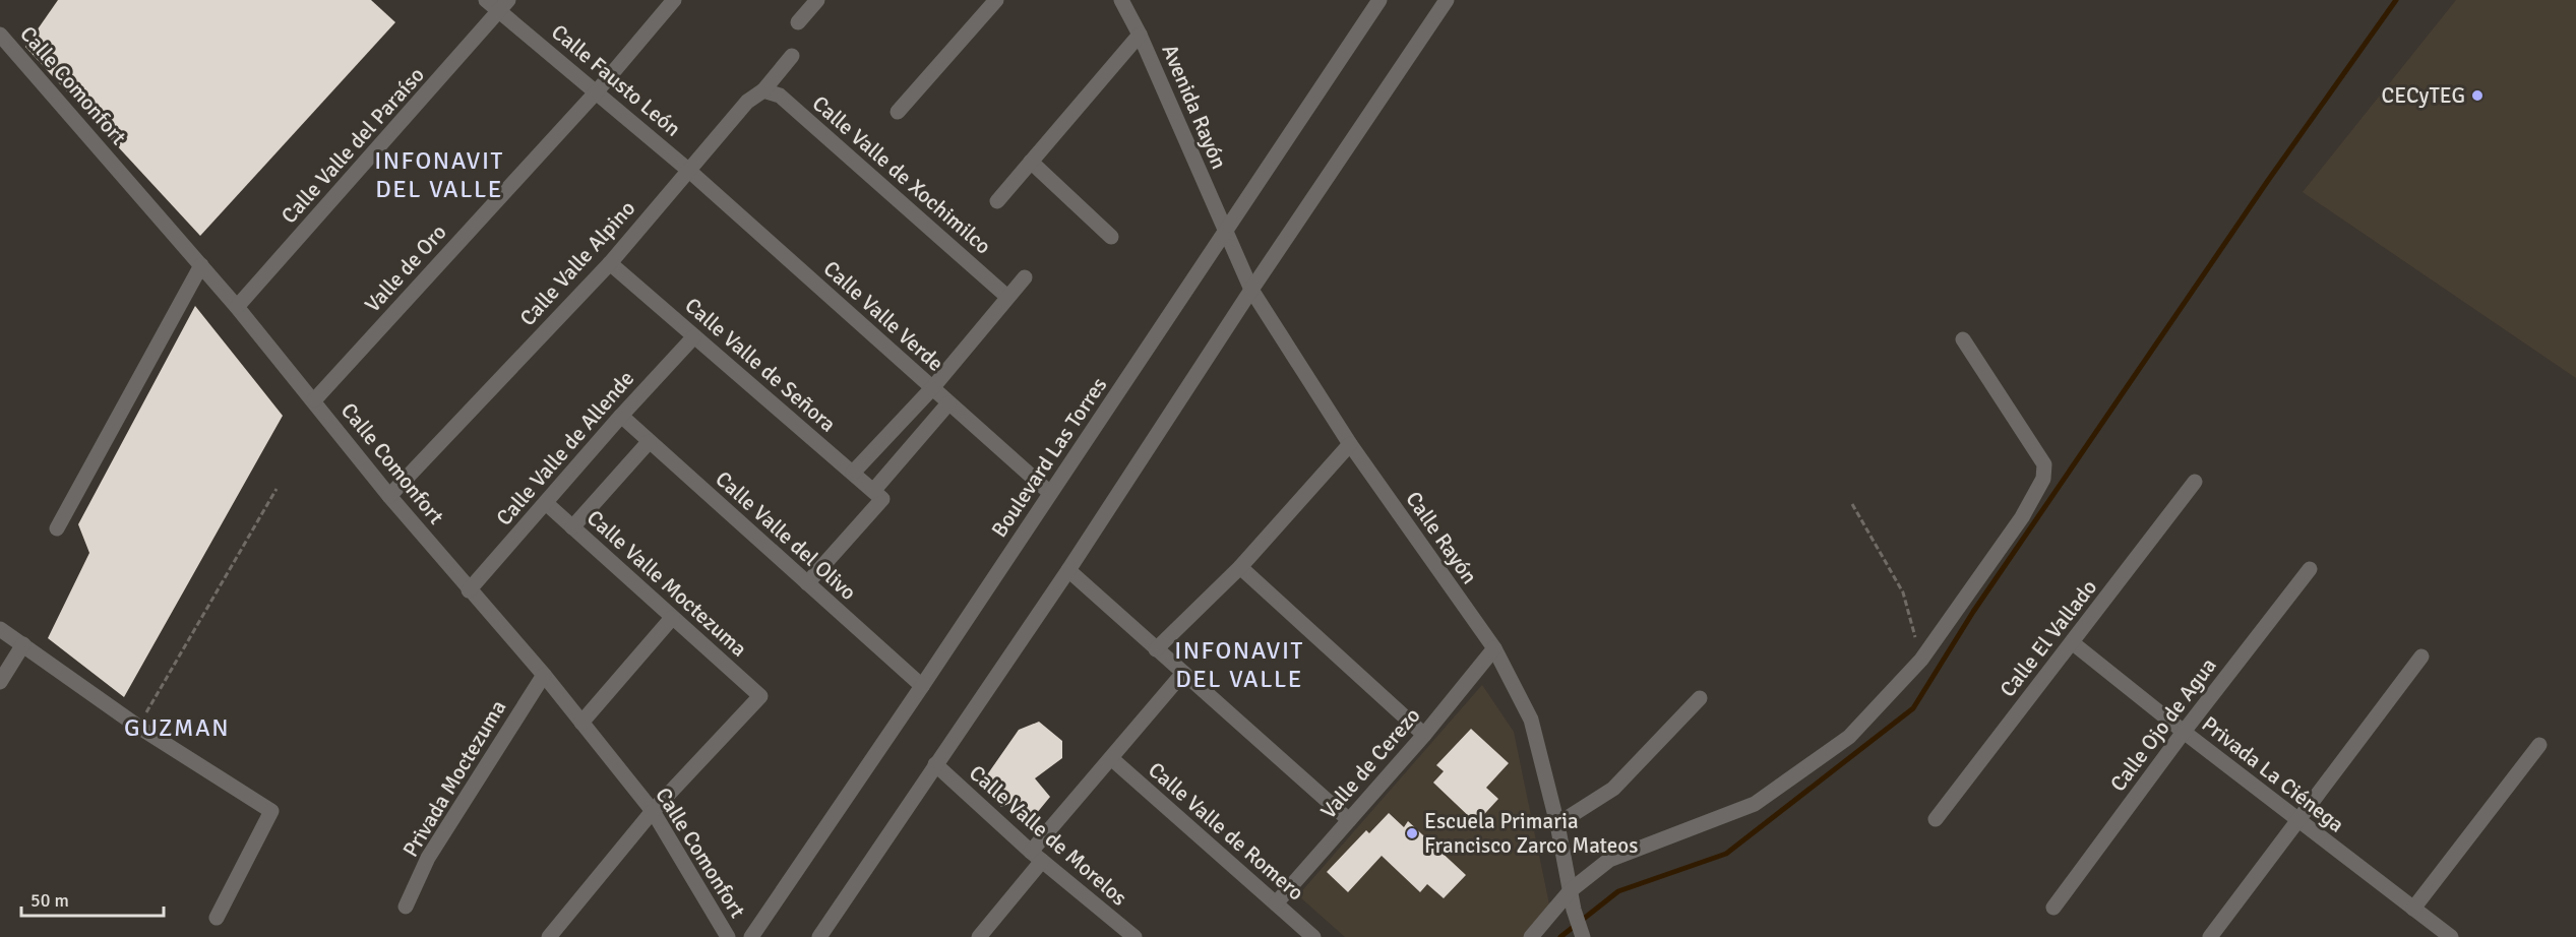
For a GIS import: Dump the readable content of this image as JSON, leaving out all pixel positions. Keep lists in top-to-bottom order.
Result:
{
  "streets": {
    "street": [
      "Calle Fausto León",
      "Calle Comonfort",
      "Avenida Rayón",
      "Calle Valle del Paraíso",
      "Calle Valle de Xochimilco",
      "Calle Valle Alpino",
      "Valle de Oro",
      "Calle Valle Verde",
      "Calle Valle de Señora",
      "Calle Valle de Allende",
      "Boulevard Las Torres",
      "Calle Valle del Olivo",
      "Calle Rayón",
      "Calle Valle Moctezuma",
      "Calle El Vallado",
      "Calle Ojo de Agua",
      "Valle de Cerezo",
      "Privada La Ciénega",
      "Privada Moctezuma",
      "Calle Valle de Romero",
      "Calle Valle de Morelos"
    ]
  },
  "crossings": [
    ["Calle Fausto León", "Calle Valle del Paraíso"],
    ["Calle Fausto León", "Calle Valle Alpino"],
    ["Calle Fausto León", "Valle de Oro"],
    ["Calle Fausto León", "Calle Valle Verde"],
    ["Calle Comonfort", "Calle Valle del Paraíso"],
    ["Calle Comonfort", "Calle Valle Alpino"],
    ["Calle Comonfort", "Valle de Oro"],
    ["Calle Comonfort", "Calle Valle de Allende"],
    ["Calle Comonfort", "Calle Valle Moctezuma"],
    ["Calle Comonfort", "Privada Moctezuma"],
    ["Avenida Rayón", "Boulevard Las Torres"],
    ["Avenida Rayón", "Calle Rayón"],
    ["Calle Valle de Xochimilco", "Calle Valle Alpino"],
    ["Calle Valle Alpino", "Calle Valle Verde"],
    ["Calle Valle Alpino", "Calle Valle de Señora"],
    ["Calle Valle Verde", "Boulevard Las Torres"],
    ["Calle Valle de Señora", "Calle Valle de Allende"],
    ["Calle Valle de Allende", "Calle Valle del Olivo"],
    ["Calle Valle de Allende", "Calle Valle Moctezuma"],
    ["Boulevard Las Torres", "Calle Valle del Olivo"],
    ["Boulevard Las Torres", "Calle Rayón"],
    ["Calle Rayón", "Valle de Cerezo"],
    ["Calle El Vallado", "Privada La Ciénega"],
    ["Calle Ojo de Agua", "Privada La Ciénega"],
    ["Valle de Cerezo", "Calle Valle de Romero"]
  ],
  "districts": ["INFONAVIT DEL VALLE", "INFONAVIT DEL VALLE", "GUZMAN"],
  "places": ["CECyTEG", "Escuela Primaria Francisco Zarco Mateos"],
  "scale_bar": "50 m"
}
